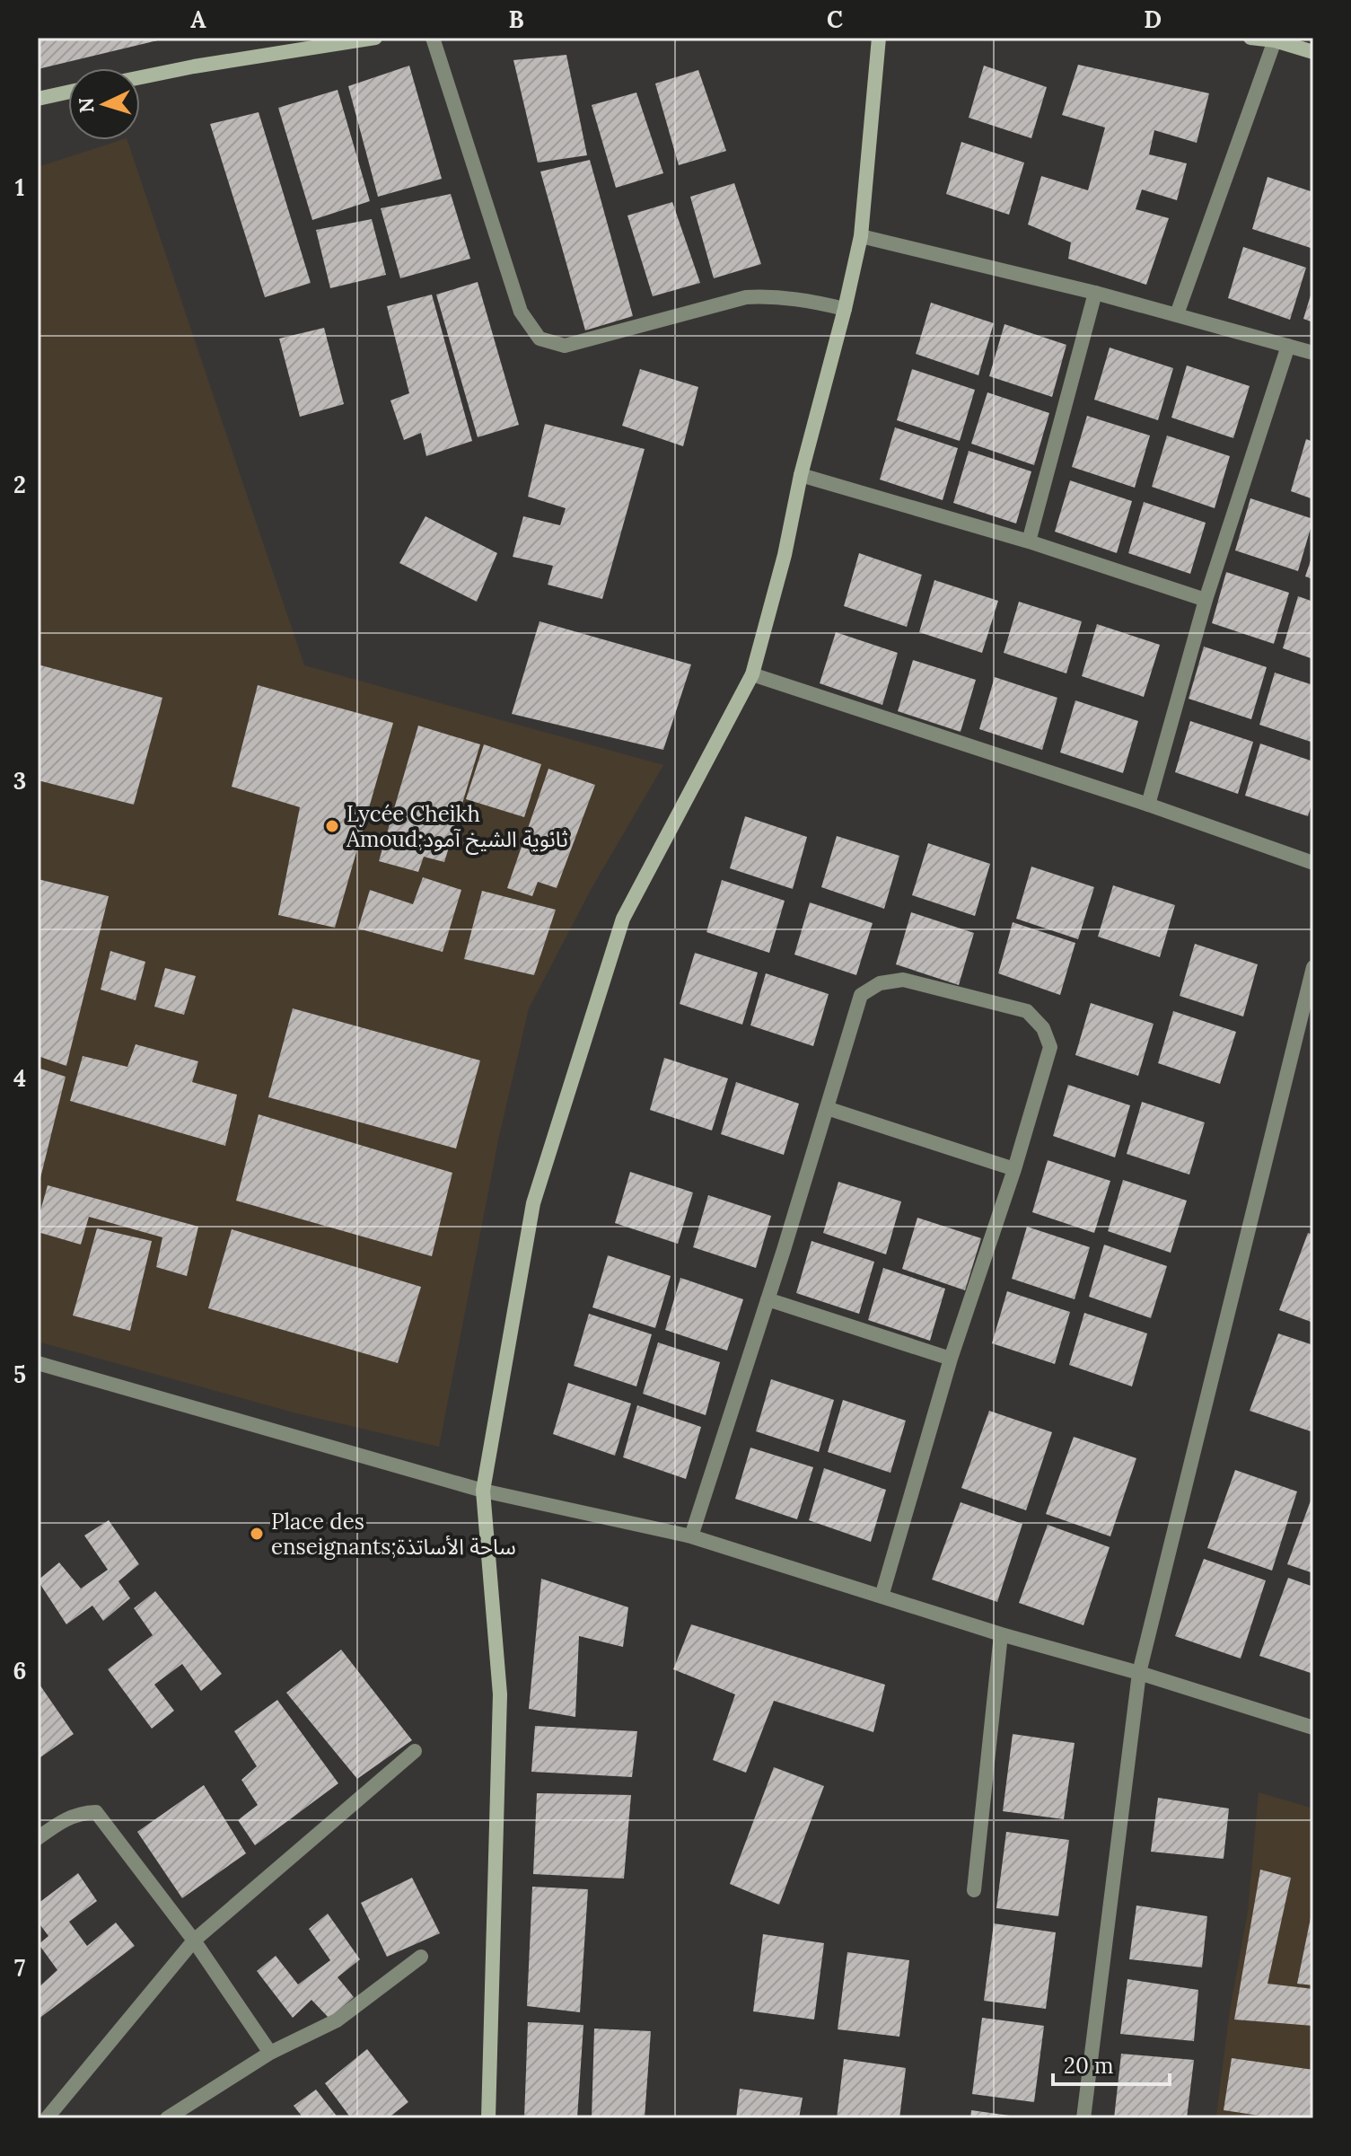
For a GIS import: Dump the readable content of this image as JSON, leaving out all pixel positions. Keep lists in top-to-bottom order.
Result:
{
  "places": ["Lycée Cheikh Amoud;ثانوية الشيخ آمود", "Place des enseignants;ساحة الأساتذة"],
  "scale_bar": "20 m",
  "north": "left",
  "grid": {
    "columns": [
      "A",
      "B",
      "C",
      "D"
    ],
    "rows": [
      "1",
      "2",
      "3",
      "4",
      "5",
      "6",
      "7"
    ]
  }
}
